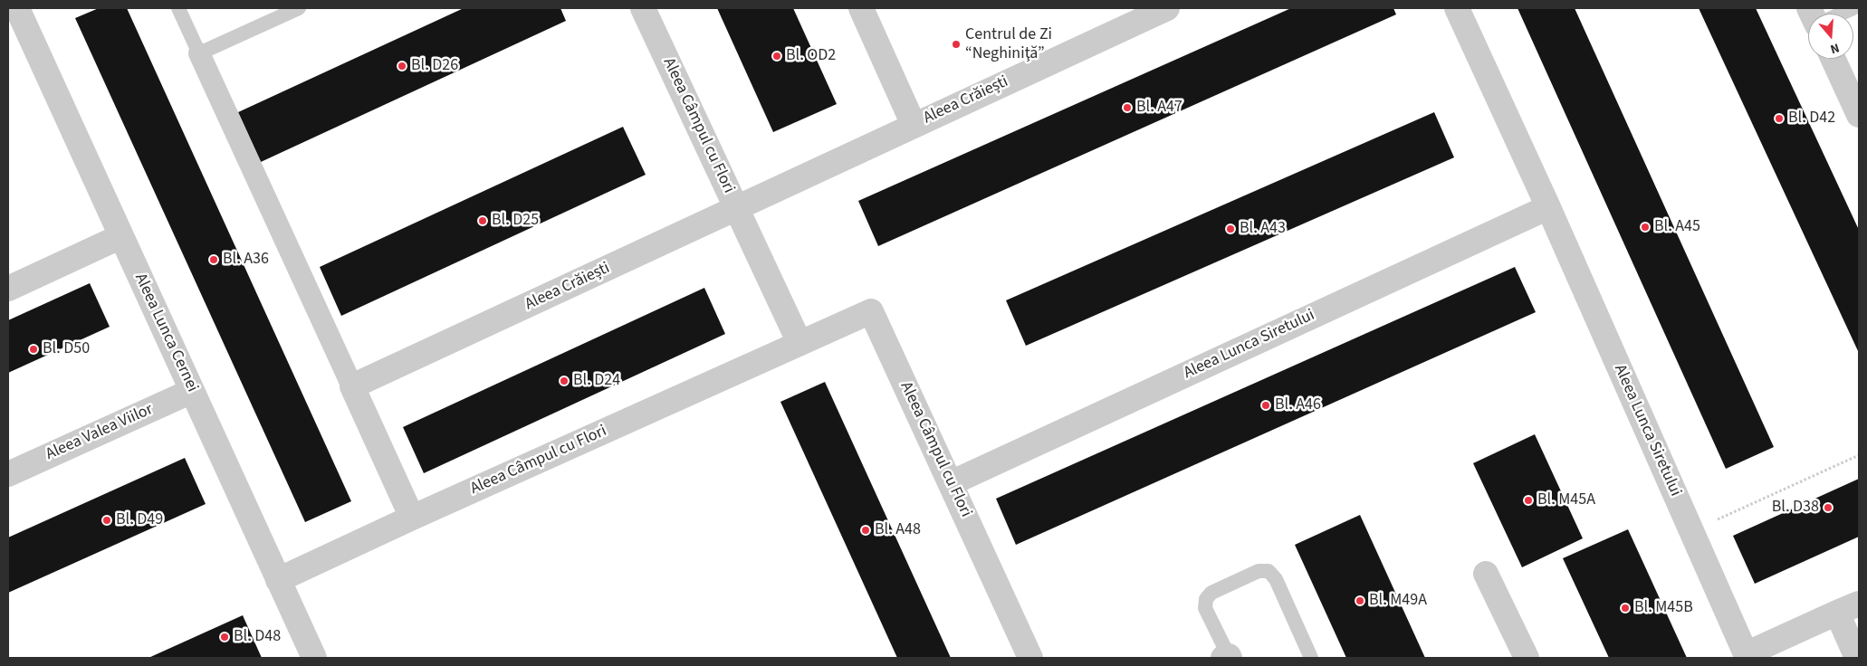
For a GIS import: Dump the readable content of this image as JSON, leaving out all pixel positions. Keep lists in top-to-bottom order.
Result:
{
  "streets": {
    "street": [
      "Aleea Crăiești",
      "Aleea Câmpul cu Flori",
      "Aleea Lunca Cernei",
      "Aleea Lunca Siretului",
      "Aleea Valea Viilor"
    ]
  },
  "crossings": [
    ["Aleea Crăiești", "Aleea Câmpul cu Flori"],
    ["Aleea Câmpul cu Flori", "Aleea Lunca Cernei"],
    ["Aleea Câmpul cu Flori", "Aleea Lunca Siretului"],
    ["Aleea Lunca Cernei", "Aleea Valea Viilor"]
  ],
  "places": [
    "Centrul de Zi “Neghiniţă”",
    "Bl. OD2",
    "Bl. D26",
    "Bl. A47",
    "Bl. D42",
    "Bl. D25",
    "Bl. A45",
    "Bl. A43",
    "Bl. A36",
    "Bl. D50",
    "Bl. D24",
    "Bl. A46",
    "Bl. M45A",
    "Bl. D38",
    "Bl. D49",
    "Bl. A48",
    "Bl. M49A",
    "Bl. M45B",
    "Bl. D48"
  ],
  "north": "bottom"
}
